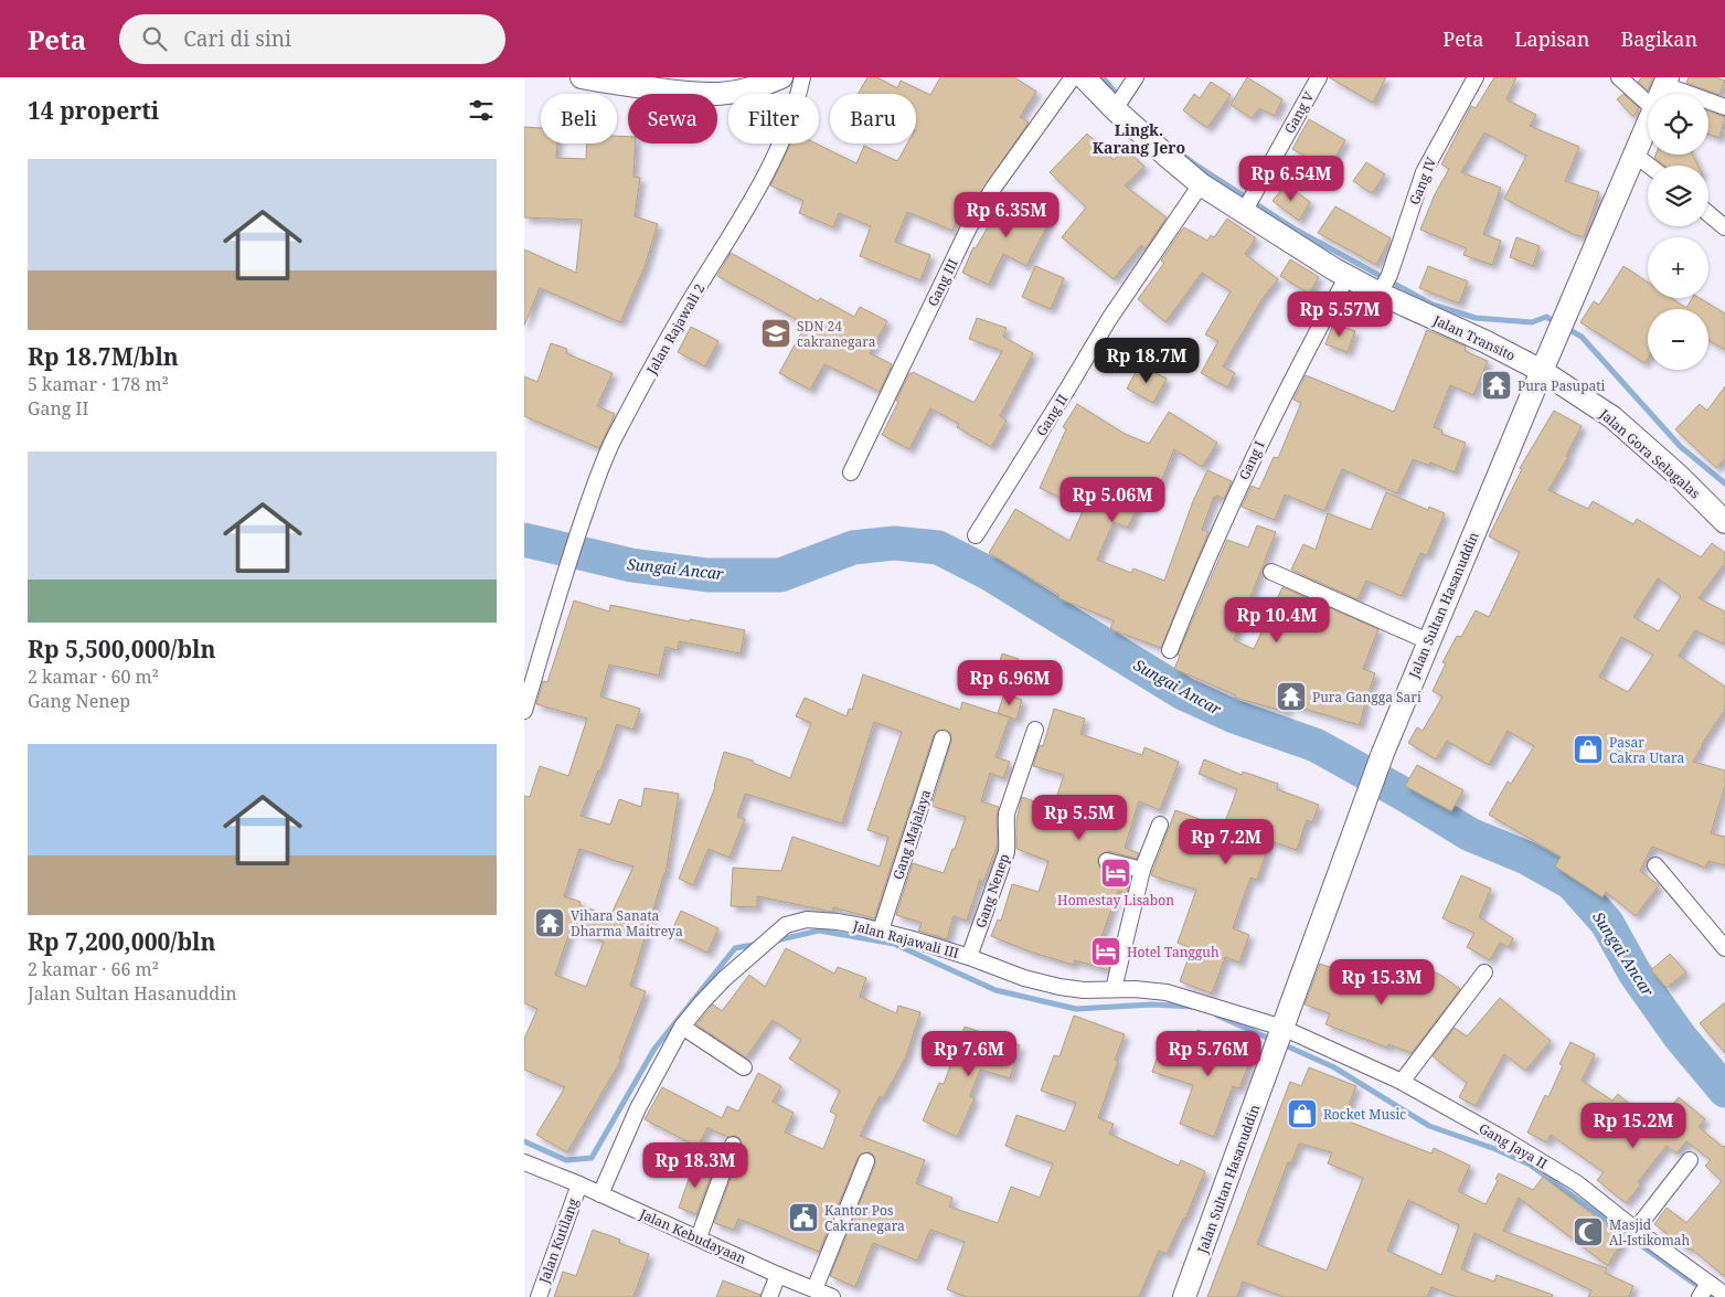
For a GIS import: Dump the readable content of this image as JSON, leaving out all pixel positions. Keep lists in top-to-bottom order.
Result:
{
  "streets": {
    "main road": ["Jalan Transito", "Jalan Gora Selagalas", "Jalan Sultan Hasanuddin"],
    "street": [
      "Gang V",
      "Gang IV",
      "Gang III",
      "Jalan Rajawali 2",
      "Gang II",
      "Gang I",
      "Gang Majalaya",
      "Gang Nenep",
      "Jalan Rajawali III",
      "Gang Jaya II",
      "Jalan Kebudayaan",
      "Jalan Kutilang"
    ]
  },
  "crossings": [
    ["Gang V", "Jalan Transito"],
    ["Gang IV", "Jalan Transito"],
    ["Jalan Transito", "Gang II"],
    ["Jalan Transito", "Jalan Gora Selagalas"],
    ["Jalan Transito", "Gang I"],
    ["Jalan Transito", "Jalan Sultan Hasanuddin"],
    ["Jalan Gora Selagalas", "Jalan Sultan Hasanuddin"],
    ["Jalan Sultan Hasanuddin", "Jalan Rajawali III"],
    ["Jalan Sultan Hasanuddin", "Gang Jaya II"],
    ["Gang Majalaya", "Jalan Rajawali III"],
    ["Gang Nenep", "Jalan Rajawali III"],
    ["Jalan Rajawali III", "Gang Jaya II"],
    ["Jalan Rajawali III", "Jalan Kebudayaan"],
    ["Jalan Kebudayaan", "Jalan Kutilang"]
  ],
  "districts": ["Lingk. Karang Jero"],
  "water": ["Sungai Ancar"],
  "places": {
    "school or university": ["SDN 24 cakranegara"],
    "temple": ["Pura Pasupati", "Pura Gangga Sari", "Vihara Sanata Dharma Maitreya"],
    "shop": ["Pasar Cakra Utara", "Rocket Music"],
    "hotel": ["Homestay Lisabon", "Hotel Tangguh"],
    "public building": ["Kantor Pos Cakranegara"],
    "mosque": ["Masjid Al-Istikomah"]
  },
  "page": {
    "header": "Peta",
    "search": "Cari di sini",
    "nav": ["Peta", "Lapisan", "Bagikan"],
    "heading": "14 properti",
    "map_buttons": ["+", "−"],
    "chip": [
      "Beli",
      "Sewa",
      "Filter",
      "Baru"
    ],
    "list": [
      {
        "name": "Rp 18.7M/bln",
        "note": "5 kamar · 178 m² · Gang II"
      },
      {
        "name": "Rp 5,500,000/bln",
        "note": "2 kamar · 60 m² · Gang Nenep"
      },
      {
        "name": "Rp 7,200,000/bln",
        "note": "2 kamar · 66 m² · Jalan Sultan Hasanuddin"
      }
    ],
    "price": [
      "Rp 6.54M",
      "Rp 6.35M",
      "Rp 5.57M",
      "Rp 18.7M",
      "Rp 5.06M",
      "Rp 10.4M",
      "Rp 6.96M",
      "Rp 5.5M",
      "Rp 7.2M",
      "Rp 15.3M",
      "Rp 7.6M",
      "Rp 5.76M",
      "Rp 15.2M",
      "Rp 18.3M"
    ]
  }
}
